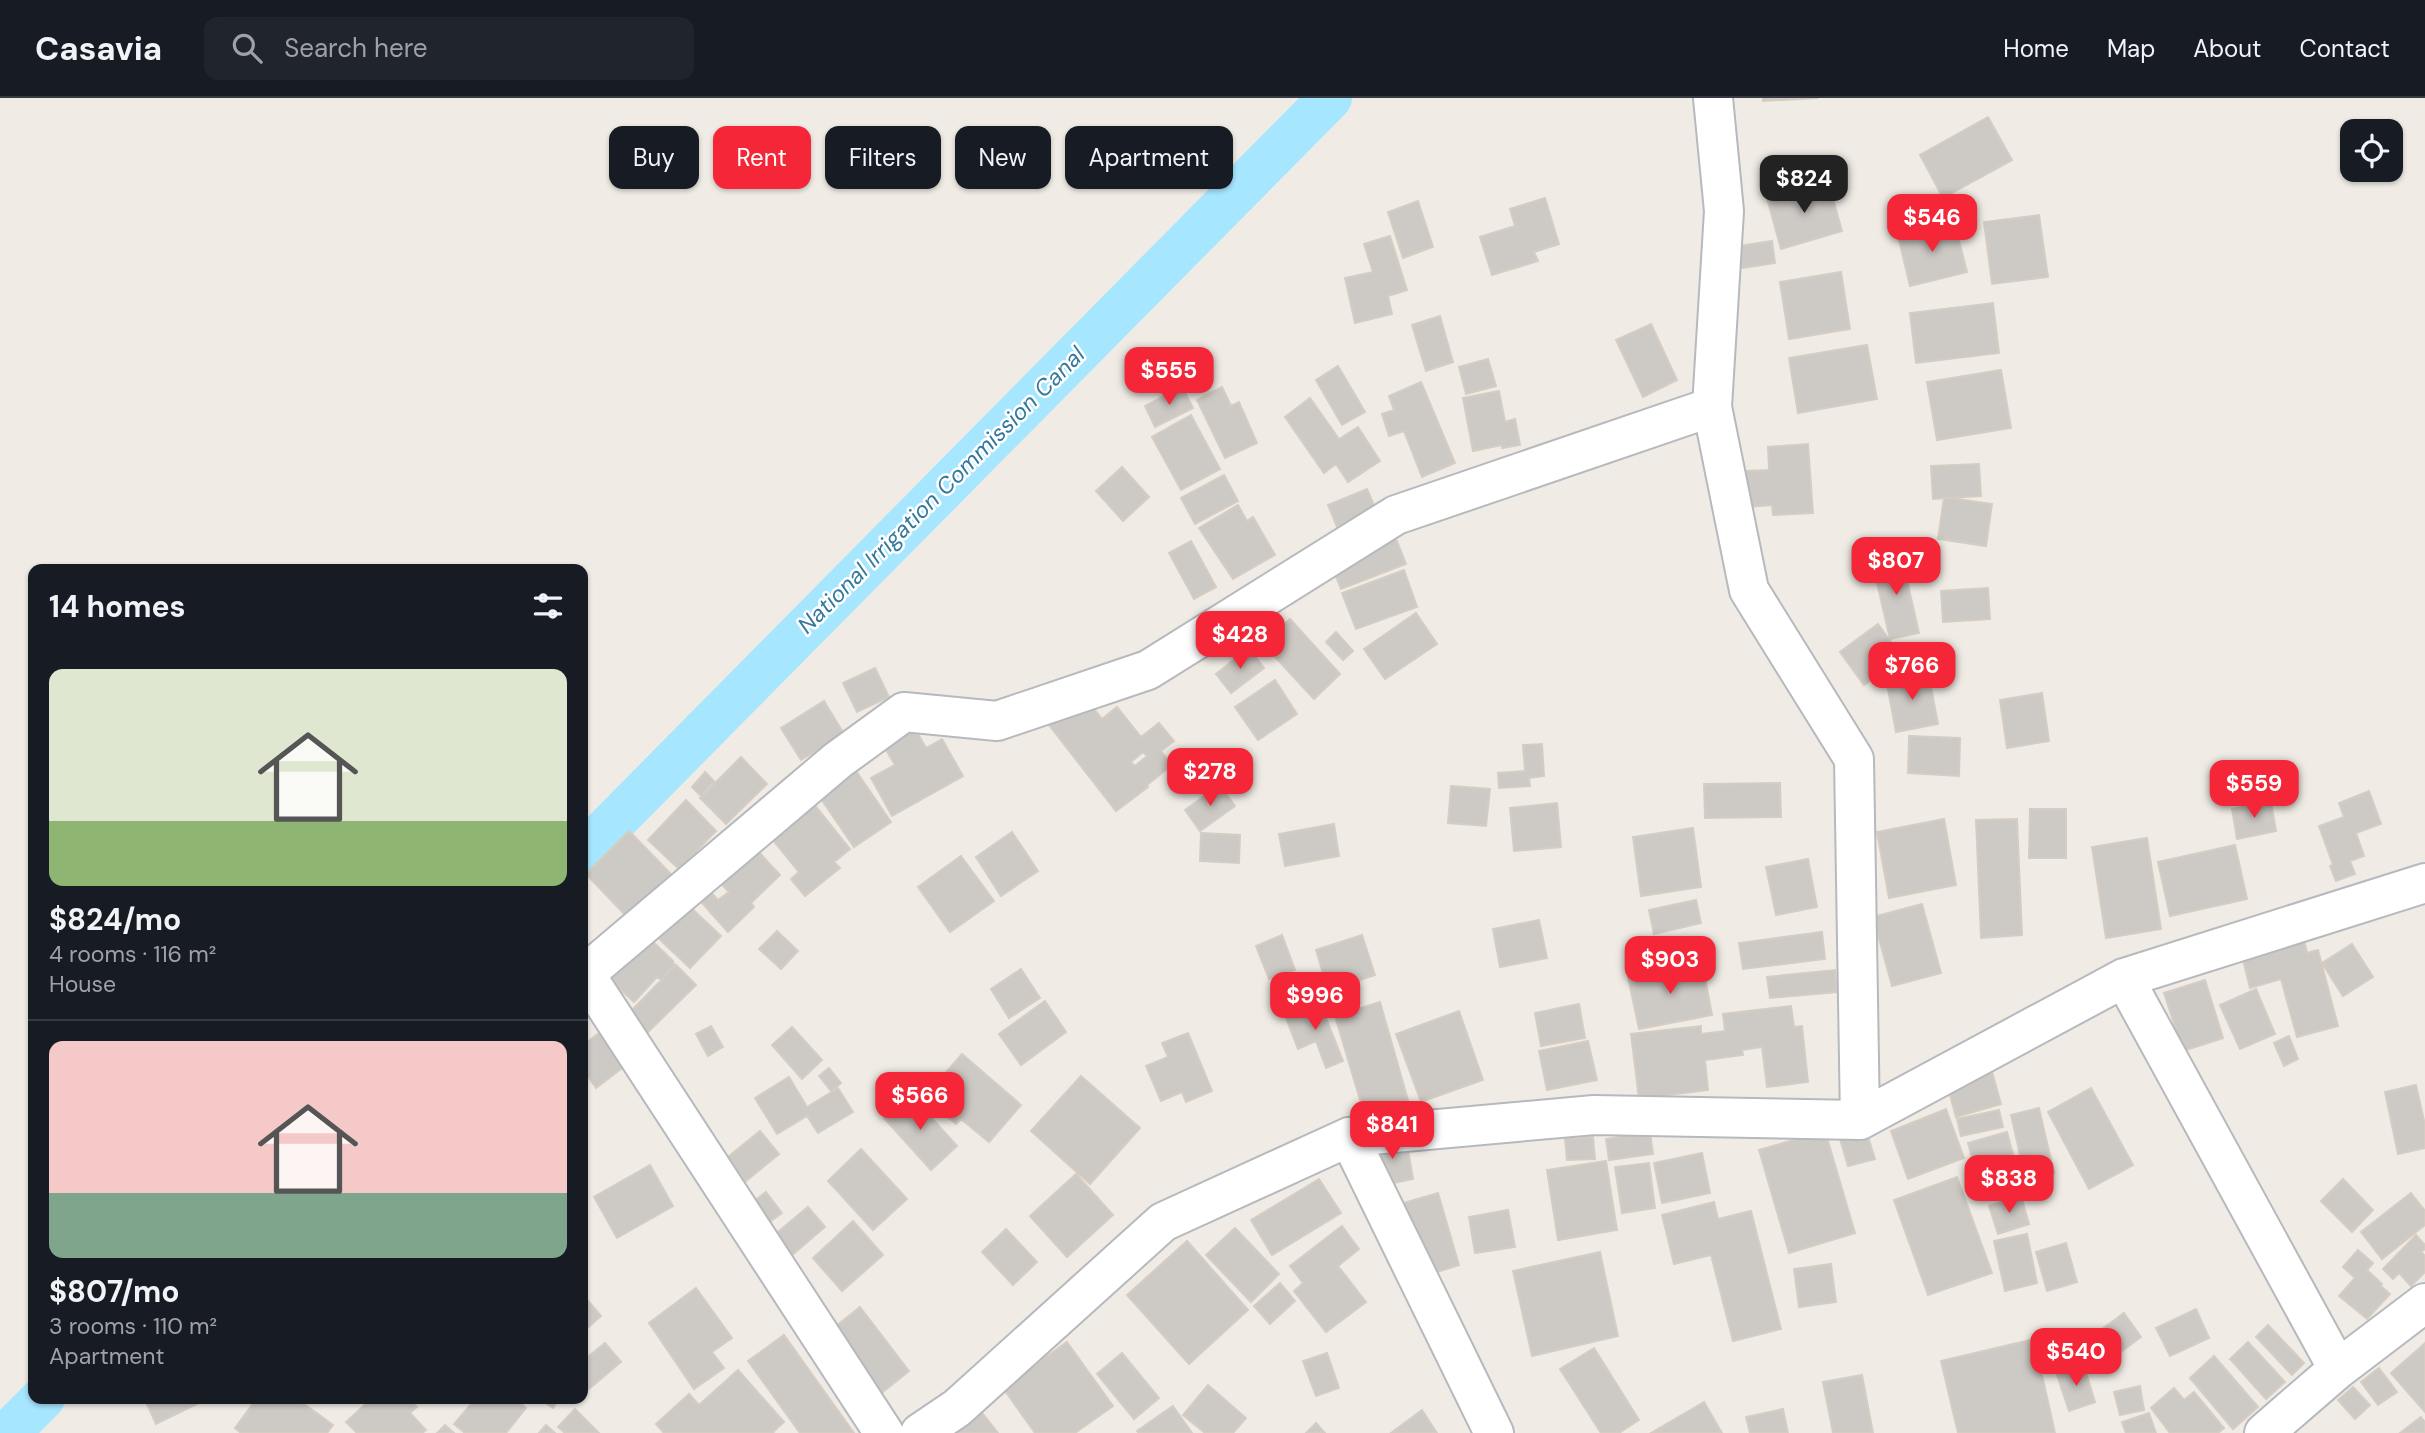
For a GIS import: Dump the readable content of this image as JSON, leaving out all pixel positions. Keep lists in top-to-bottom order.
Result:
{
  "water": ["National Irrigation Commission Canal"],
  "page": {
    "header": "Casavia",
    "search": "Search here",
    "nav": [
      "Home",
      "Map",
      "About",
      "Contact"
    ],
    "chip": [
      "Buy",
      "Rent",
      "Filters",
      "New",
      "Apartment"
    ],
    "price": [
      "$824",
      "$546",
      "$555",
      "$807",
      "$428",
      "$766",
      "$278",
      "$559",
      "$903",
      "$996",
      "$566",
      "$841",
      "$838",
      "$540"
    ],
    "heading": "14 homes",
    "list": [
      {
        "name": "$824/mo",
        "note": "4 rooms · 116 m² · House"
      },
      {
        "name": "$807/mo",
        "note": "3 rooms · 110 m² · Apartment"
      }
    ]
  }
}
